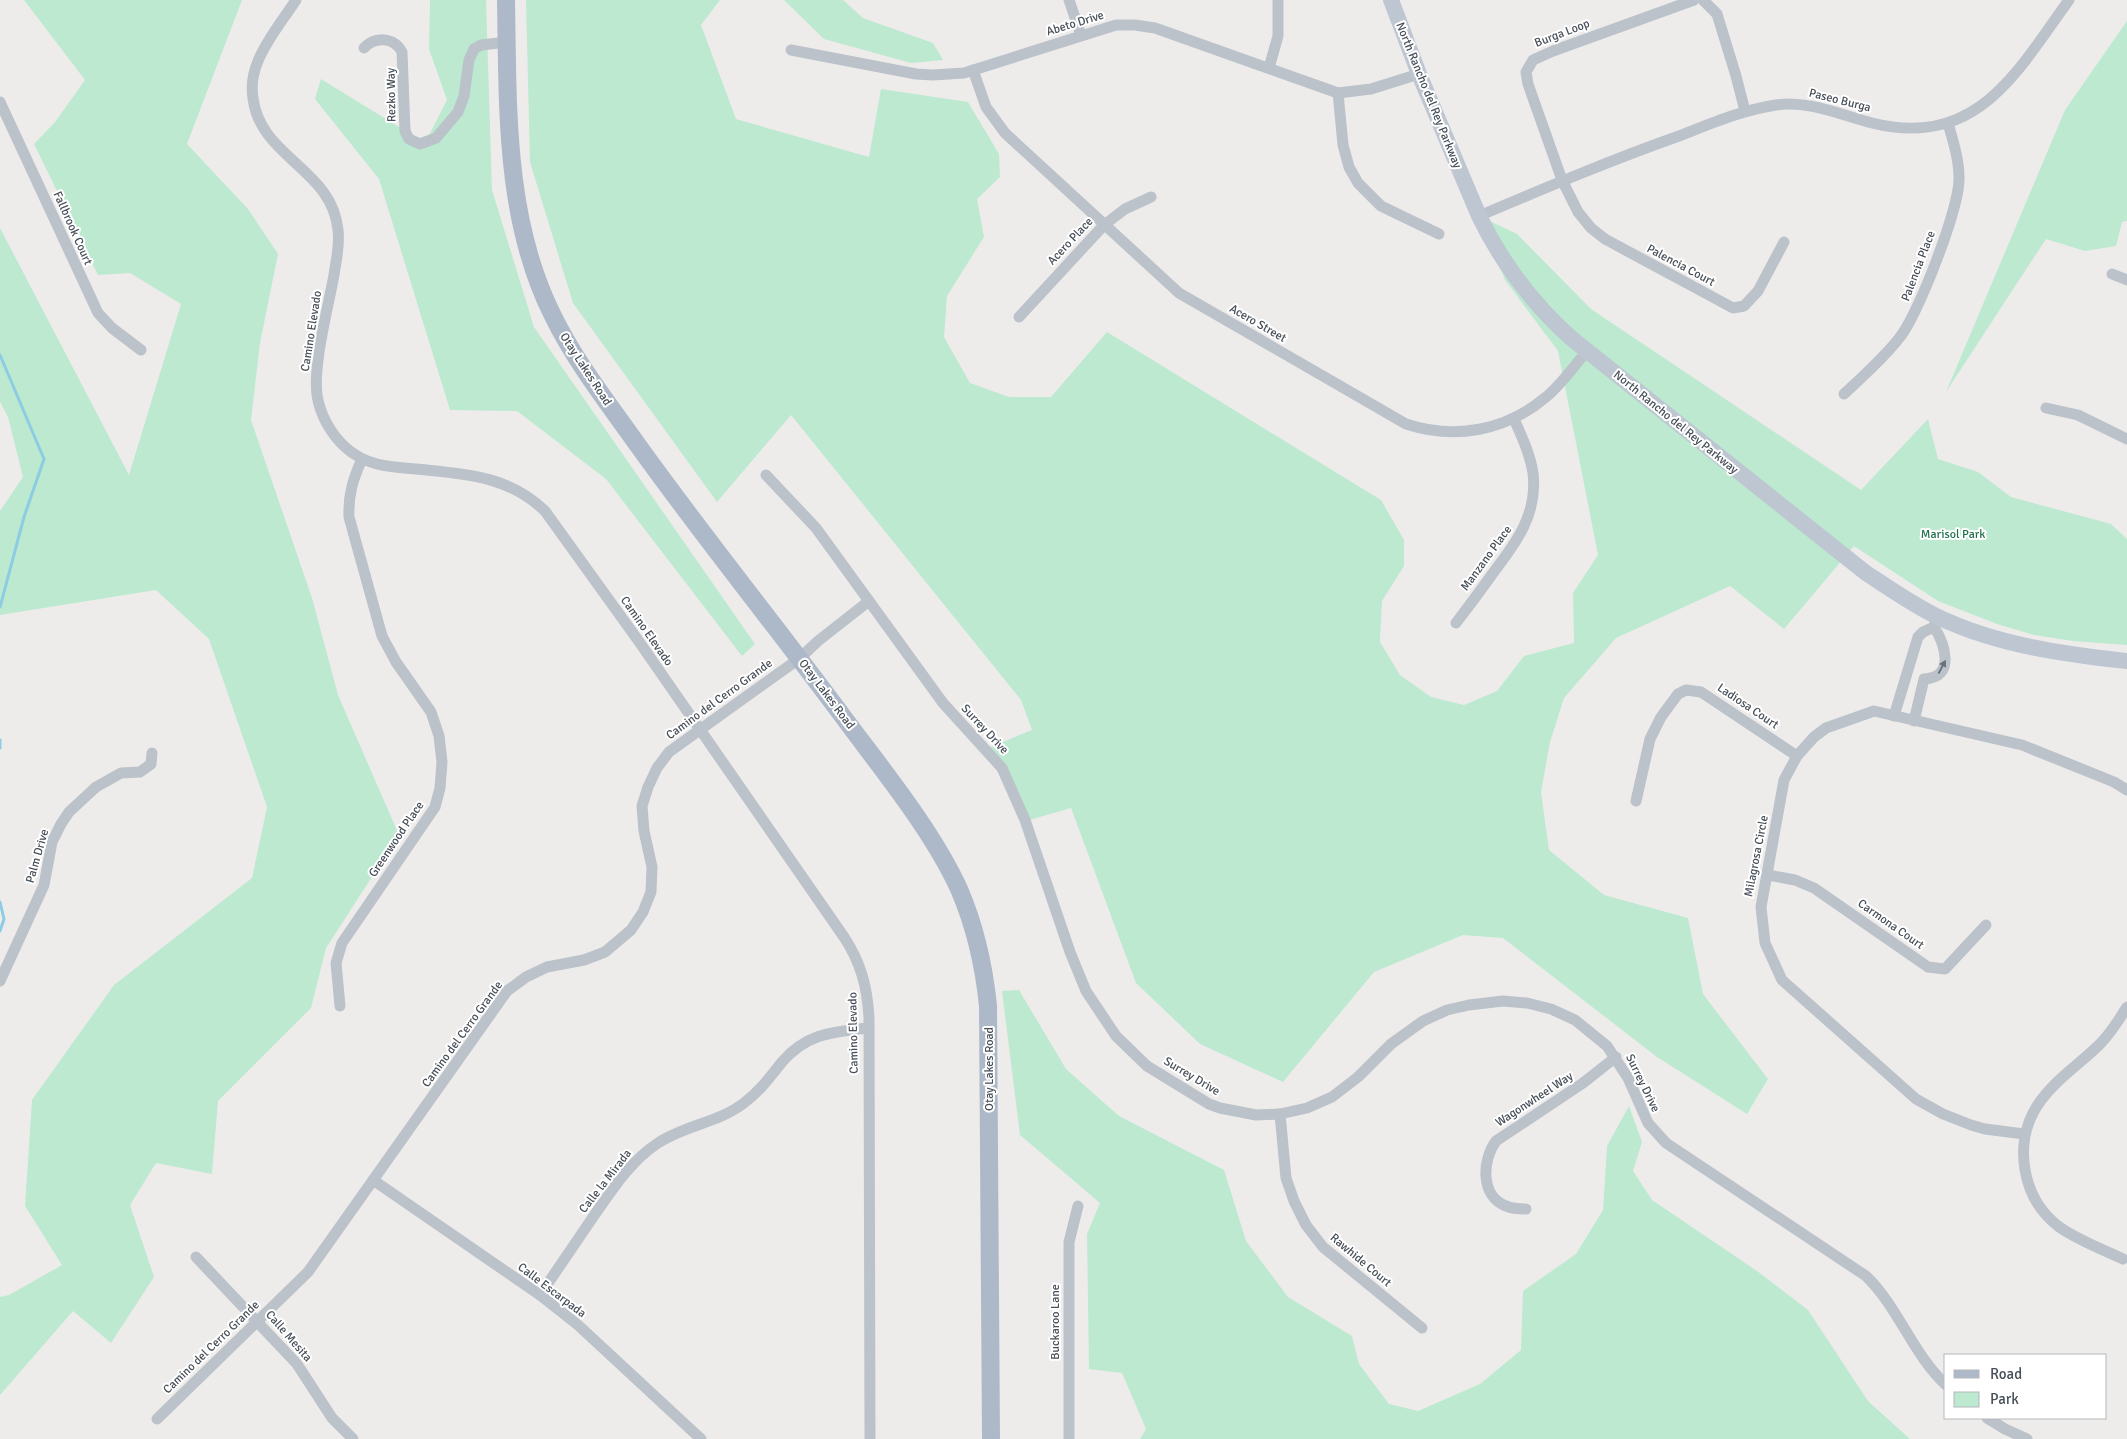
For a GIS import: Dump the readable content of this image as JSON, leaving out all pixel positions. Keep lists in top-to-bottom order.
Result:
{
  "streets": {
    "main road": ["Otay Lakes Road"],
    "street": [
      "Abeto Drive",
      "Burga Loop",
      "Rezko Way",
      "North Rancho del Rey Parkway",
      "Paseo Burga",
      "Fallbrook Court",
      "Acero Place",
      "Palencia Court",
      "Palencia Place",
      "Acero Street",
      "Camino Elevado",
      "Manzano Place",
      "Camino del Cerro Grande",
      "Ladiosa Court",
      "Surrey Drive",
      "Greenwood Place",
      "Palm Drive",
      "Milagrosa Circle",
      "Carmona Court",
      "Wagonwheel Way",
      "Calle la Mirada",
      "Rawhide Court",
      "Calle Escarpada",
      "Buckaroo Lane",
      "Calle Mesita"
    ]
  },
  "crossings": [
    ["Abeto Drive", "North Rancho del Rey Parkway"],
    ["Abeto Drive", "Acero Street"],
    ["Burga Loop", "Paseo Burga"],
    ["Burga Loop", "Palencia Court"],
    ["Rezko Way", "Otay Lakes Road"],
    ["North Rancho del Rey Parkway", "Paseo Burga"],
    ["North Rancho del Rey Parkway", "Acero Street"],
    ["Paseo Burga", "Palencia Court"],
    ["Paseo Burga", "Palencia Place"],
    ["Acero Place", "Acero Street"],
    ["Acero Street", "Manzano Place"],
    ["Camino Elevado", "Camino del Cerro Grande"],
    ["Camino Elevado", "Greenwood Place"],
    ["Camino Elevado", "Calle la Mirada"],
    ["Otay Lakes Road", "Camino del Cerro Grande"],
    ["Camino del Cerro Grande", "Surrey Drive"],
    ["Camino del Cerro Grande", "Calle Escarpada"],
    ["Camino del Cerro Grande", "Calle Mesita"],
    ["Ladiosa Court", "Milagrosa Circle"],
    ["Surrey Drive", "Wagonwheel Way"],
    ["Surrey Drive", "Rawhide Court"],
    ["Milagrosa Circle", "Carmona Court"],
    ["Calle la Mirada", "Calle Escarpada"]
  ],
  "parks": ["Marisol Park"],
  "legend": ["Road", "Park"]
}
